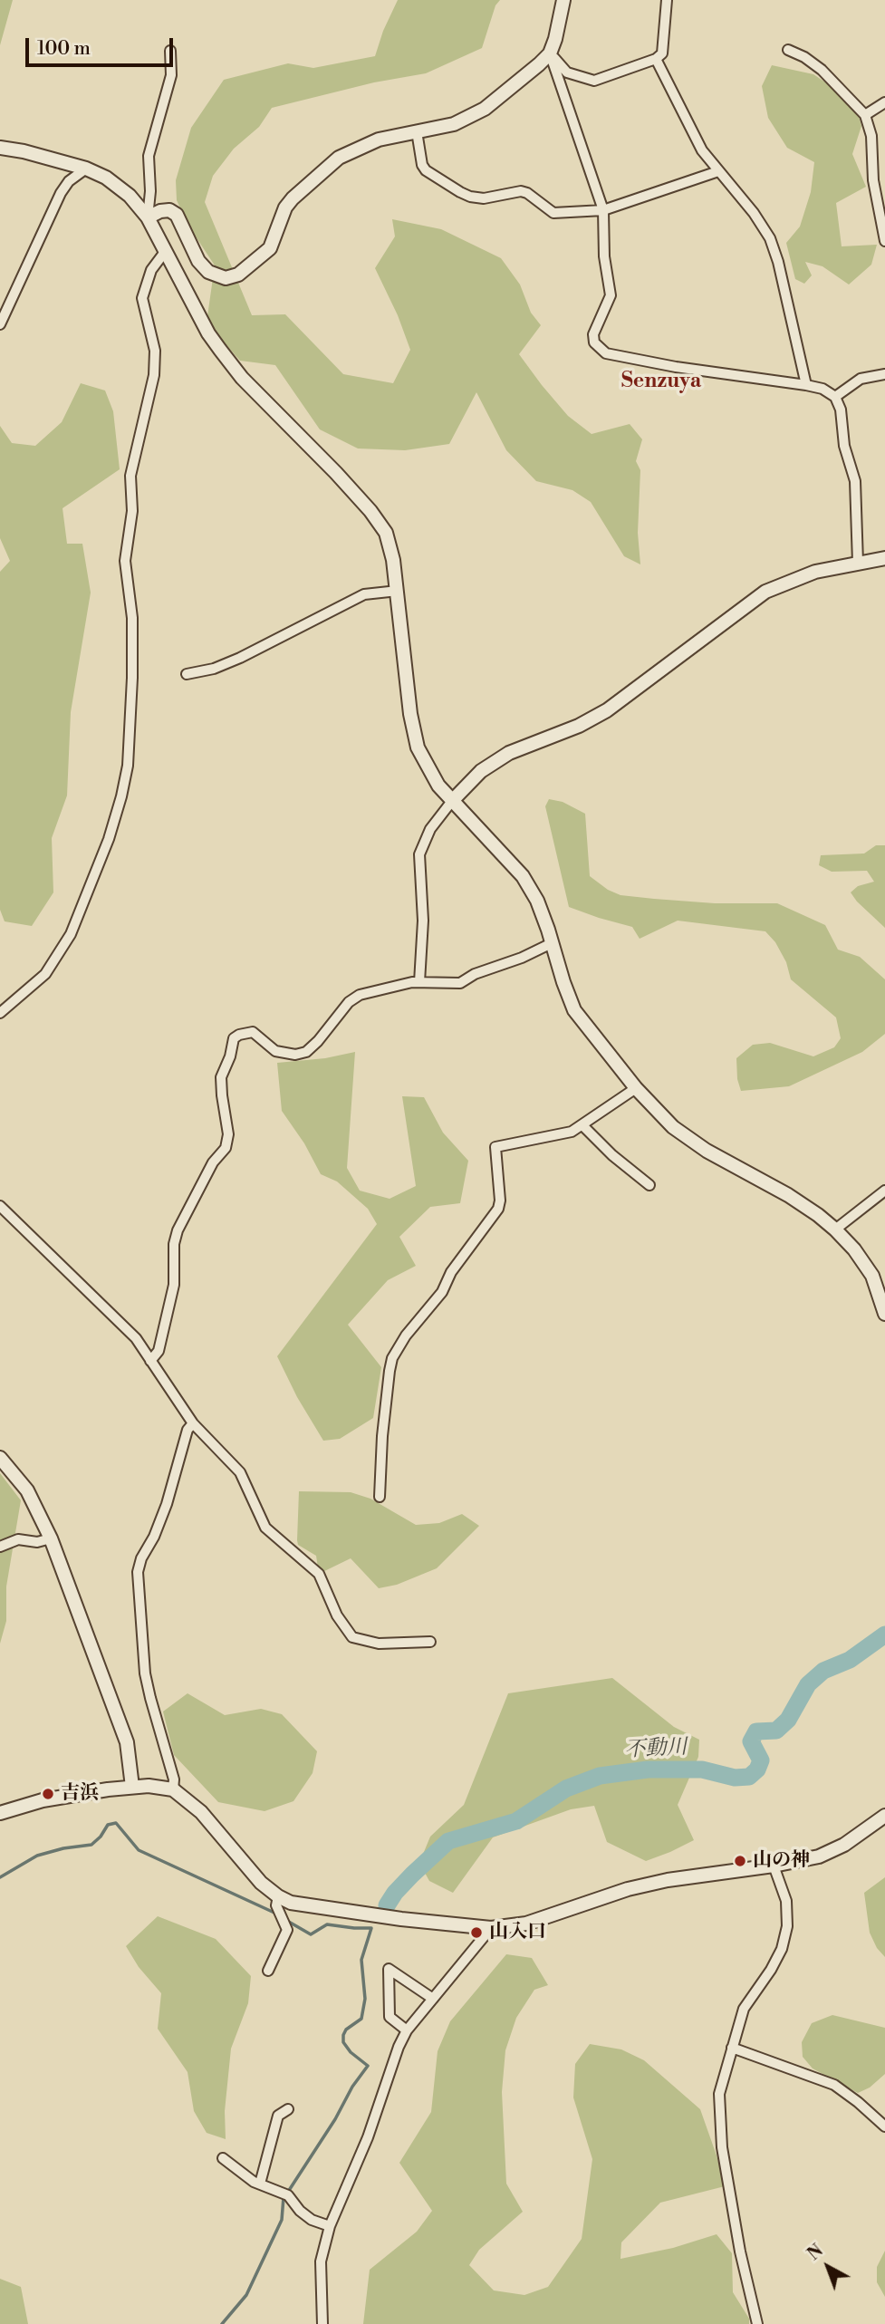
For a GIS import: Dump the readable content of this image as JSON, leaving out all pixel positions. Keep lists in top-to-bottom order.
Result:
{
  "districts": ["Senzuya"],
  "water": ["不動川"],
  "places": ["吉浜", "山の神", "山入口"],
  "scale_bar": "100 m",
  "north": "top left"
}
